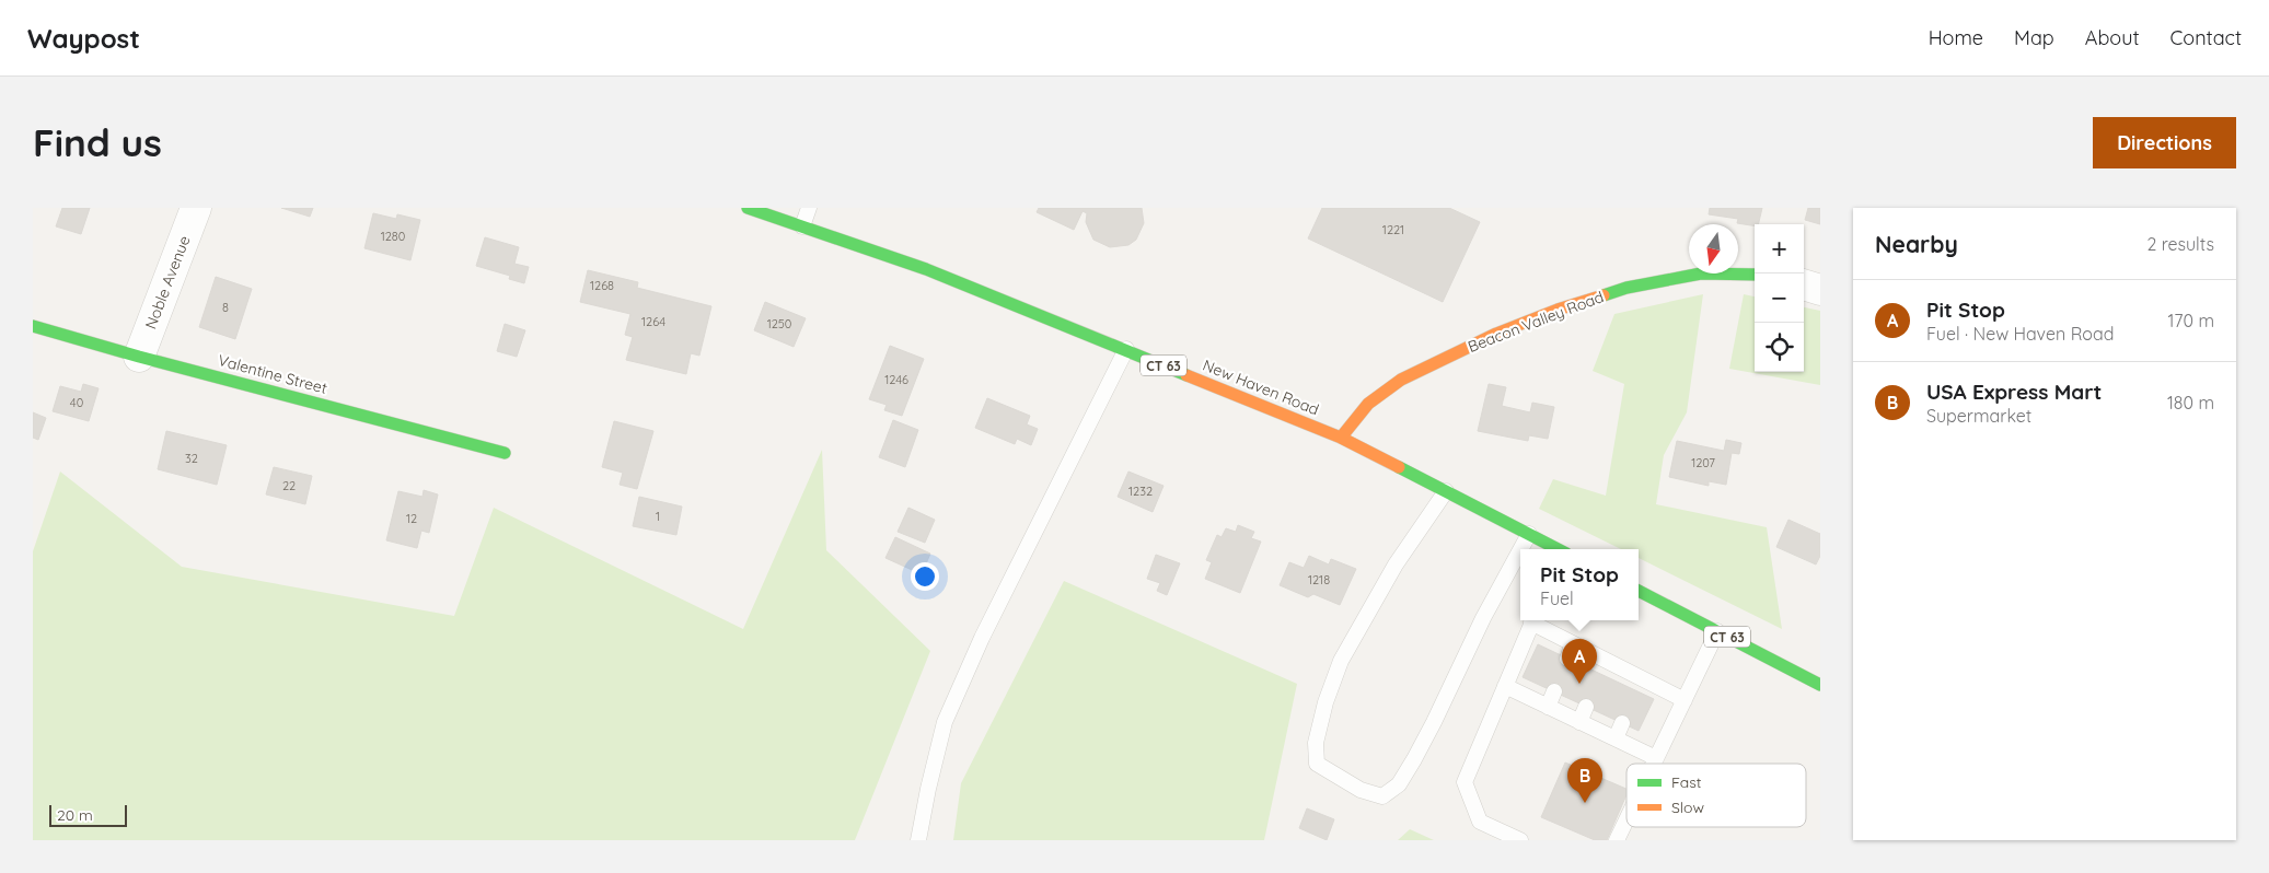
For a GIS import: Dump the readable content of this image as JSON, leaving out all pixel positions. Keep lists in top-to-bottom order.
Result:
{
  "streets": {
    "main road": [
      "Beacon Valley Road",
      "CT 63",
      "Valentine Street",
      "New Haven Road"
    ],
    "street": ["Noble Avenue"]
  },
  "crossings": [
    ["Noble Avenue", "Valentine Street"],
    ["Beacon Valley Road", "New Haven Road"]
  ],
  "house_numbers": [
    "1221",
    "1280",
    "1268",
    "8",
    "1264",
    "1250",
    "1246",
    "40",
    "32",
    "1207",
    "22",
    "1232",
    "1",
    "12",
    "1218"
  ],
  "legend": ["Fast", "Slow"],
  "scale_bar": "20 m",
  "north": "bottom",
  "page": {
    "header": "Waypost",
    "nav": [
      "Home",
      "Map",
      "About",
      "Contact"
    ],
    "buttons": "Directions",
    "title": "Find us",
    "heading": ["Nearby", "2 results"],
    "map_buttons": ["+", "−"],
    "list": [
      {
        "mark": "A",
        "name": "Pit Stop",
        "note": "Fuel · New Haven Road",
        "value": "170 m"
      },
      {
        "mark": "B",
        "name": "USA Express Mart",
        "note": "Supermarket",
        "value": "180 m"
      }
    ],
    "popup": ["Pit Stop", "Fuel"],
    "pins": ["A", "B"],
    "scale": "20 m"
  }
}
